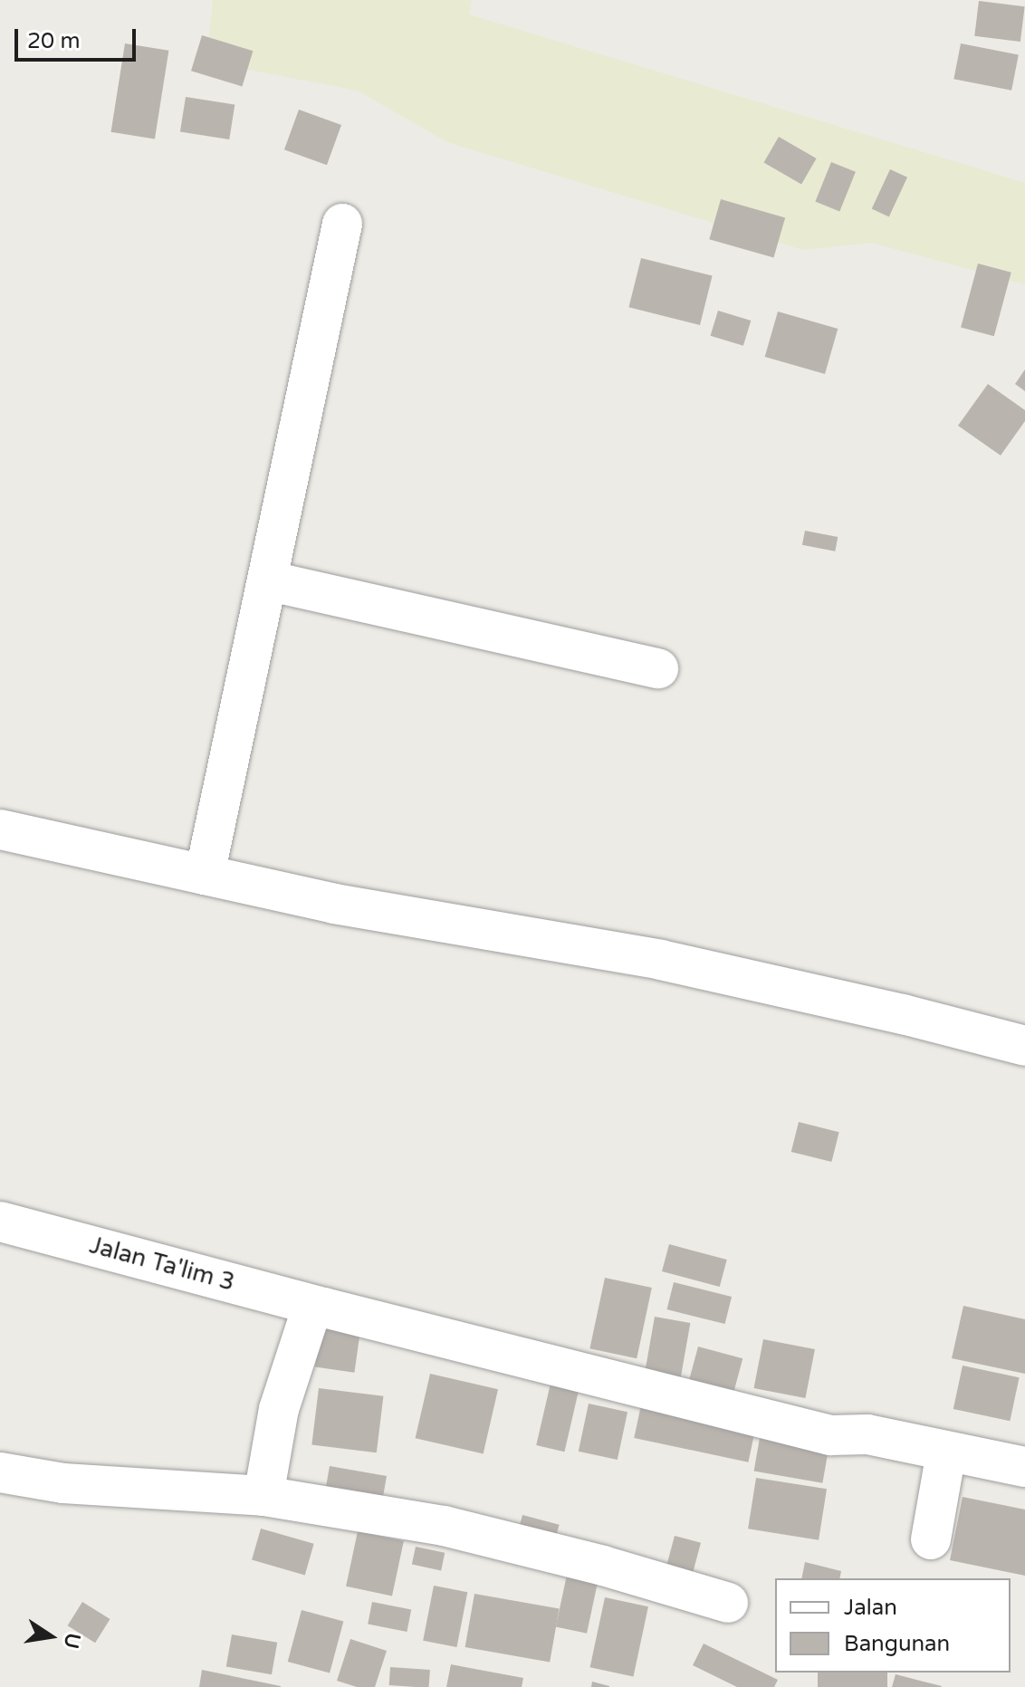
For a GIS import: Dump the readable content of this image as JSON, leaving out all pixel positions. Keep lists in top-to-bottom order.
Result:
{
  "streets": {
    "street": ["Jalan Ta'lim 3"]
  },
  "legend": ["Jalan", "Bangunan"],
  "scale_bar": "20 m",
  "north": "right"
}
